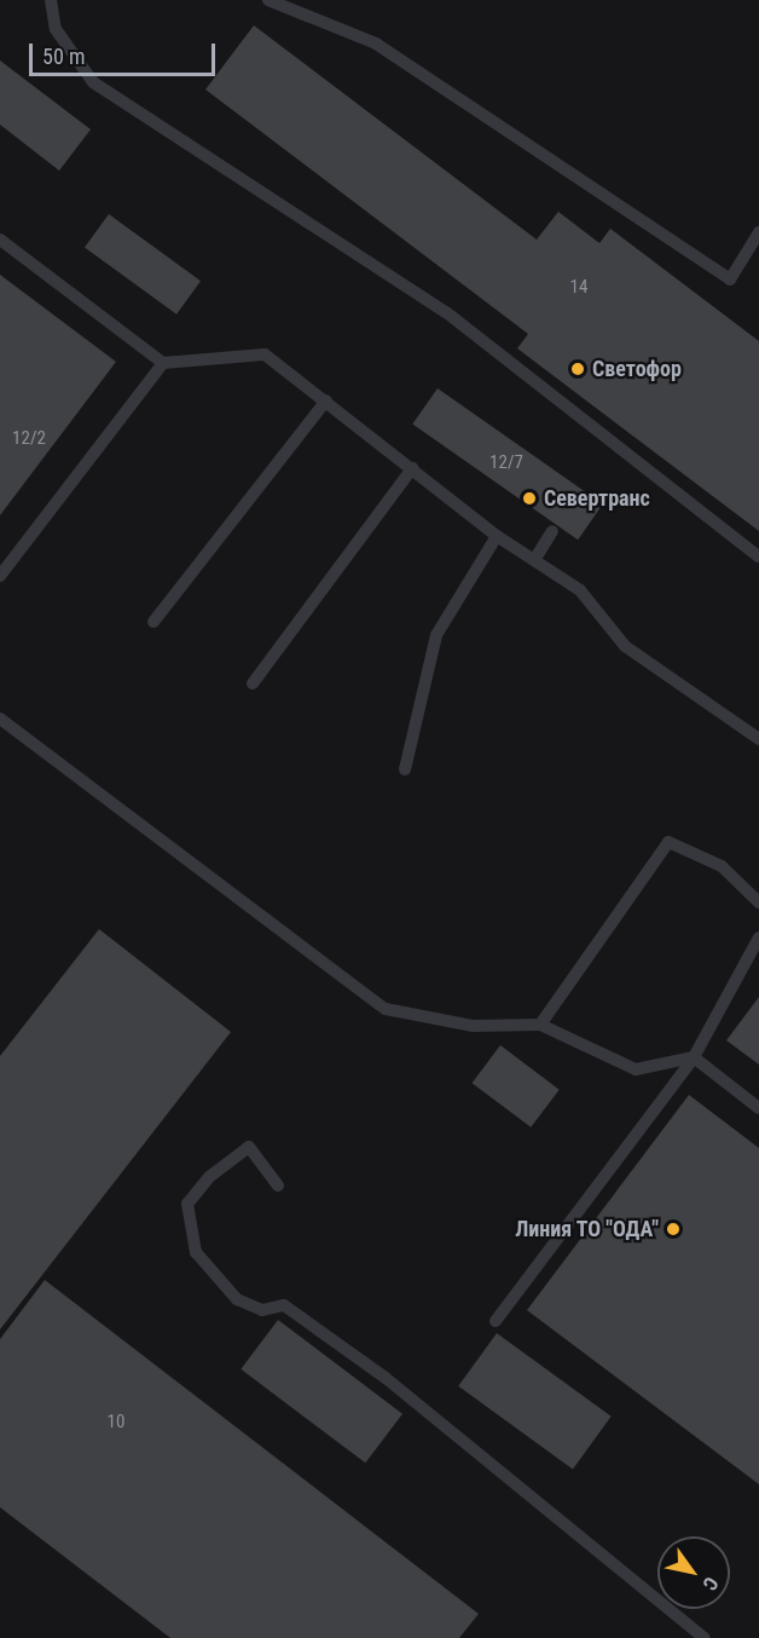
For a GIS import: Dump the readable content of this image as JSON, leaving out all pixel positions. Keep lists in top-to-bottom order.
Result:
{
  "places": ["Светофор", "Севертранс", "Линия ТО \"ОДА\""],
  "house_numbers": [
    "14",
    "12/2",
    "12/7",
    "10"
  ],
  "scale_bar": "50 m",
  "north": "bottom right"
}
